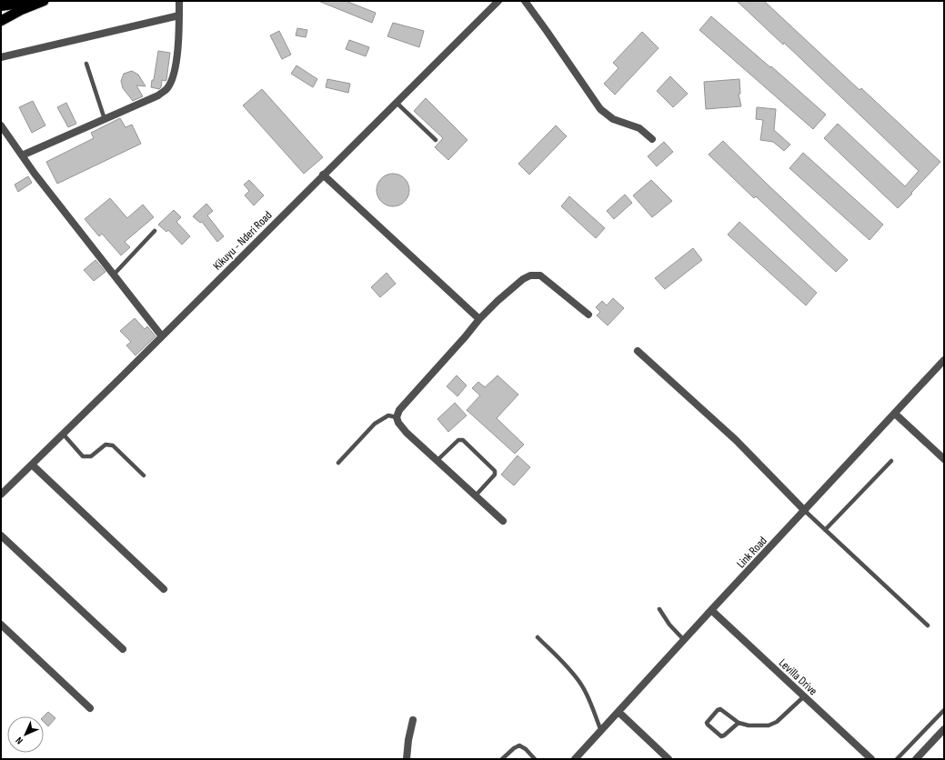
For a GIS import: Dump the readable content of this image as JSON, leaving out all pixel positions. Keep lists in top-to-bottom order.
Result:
{
  "streets": {
    "street": ["Kikuyu - Nderi Road", "Link Road", "Levilla Drive"]
  },
  "crossings": [
    ["Link Road", "Levilla Drive"]
  ],
  "north": "bottom left"
}
